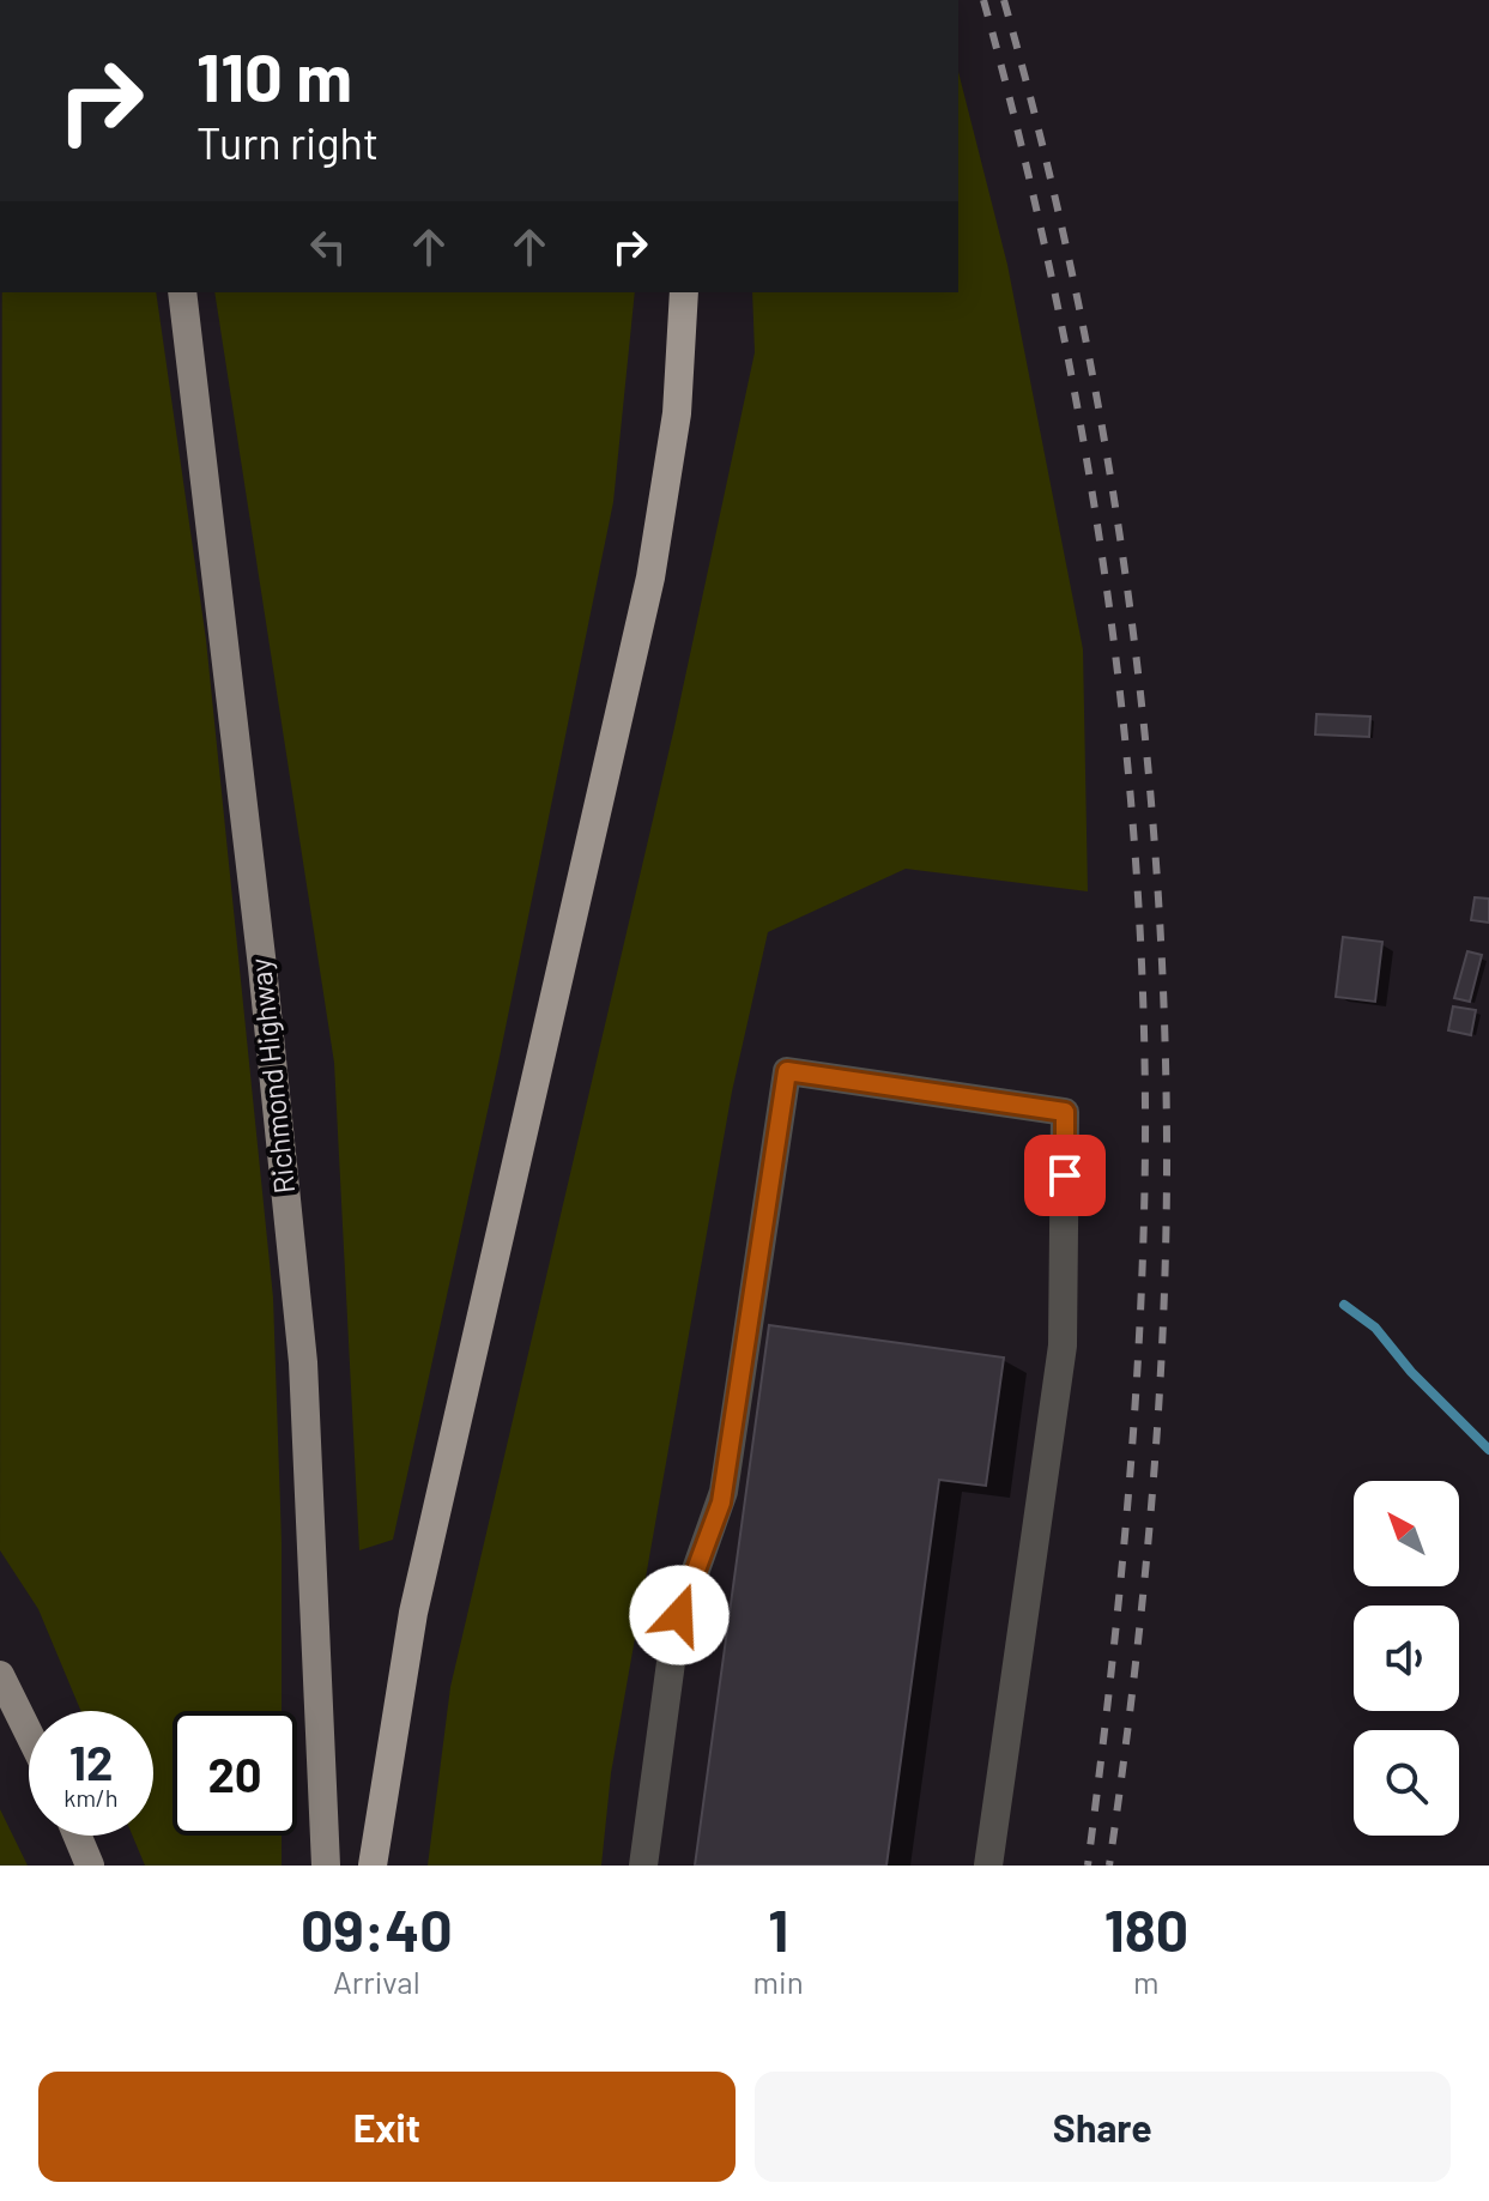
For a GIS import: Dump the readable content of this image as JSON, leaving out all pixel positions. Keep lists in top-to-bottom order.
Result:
{
  "streets": {
    "main road": ["Richmond Highway"]
  },
  "north": "top left",
  "page": {
    "turn": ["110 m", "Turn right"],
    "speed": "12 km/h",
    "limit": "20",
    "eta": [
      "09:40",
      "Arrival",
      "1",
      "min",
      "180",
      "m"
    ],
    "buttons": ["Exit", "Share"]
  }
}
